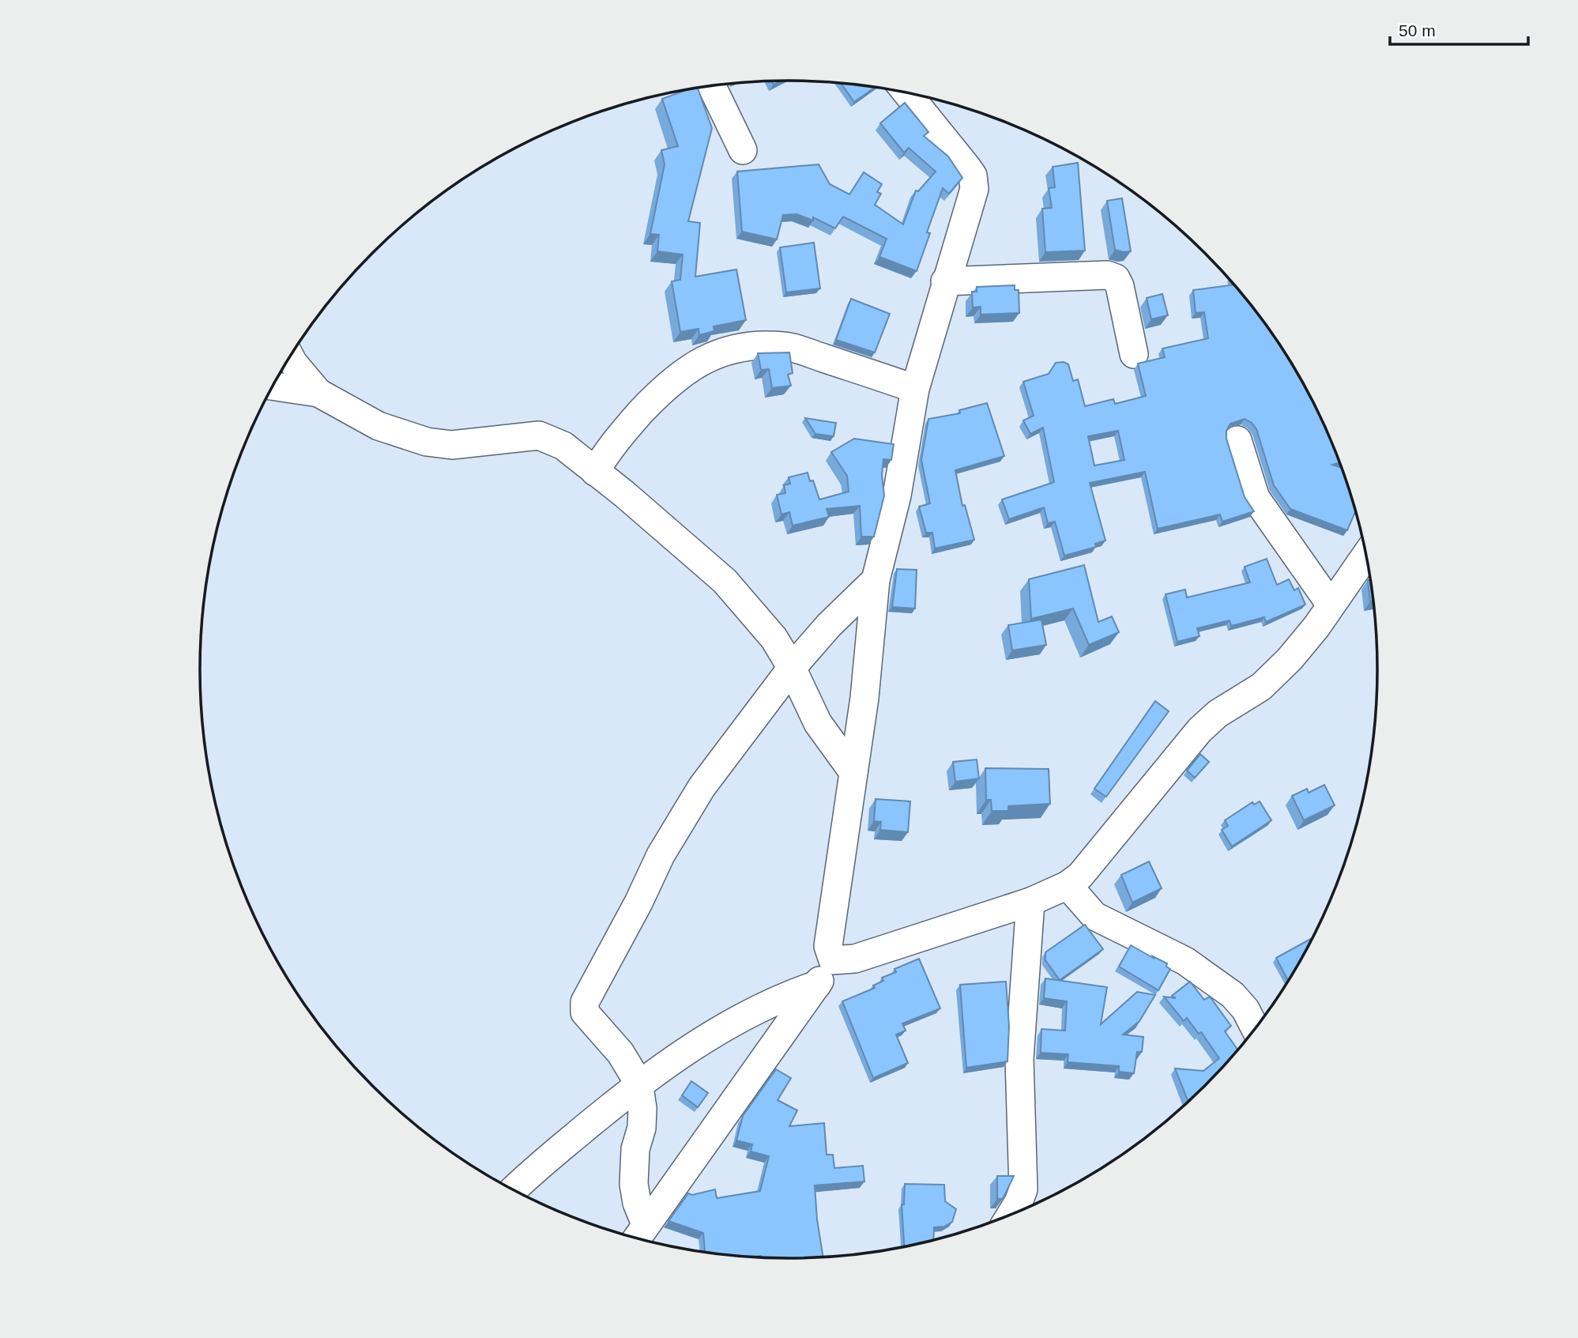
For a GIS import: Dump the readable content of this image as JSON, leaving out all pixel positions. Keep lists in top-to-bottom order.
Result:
{
  "scale_bar": "50 m"
}
